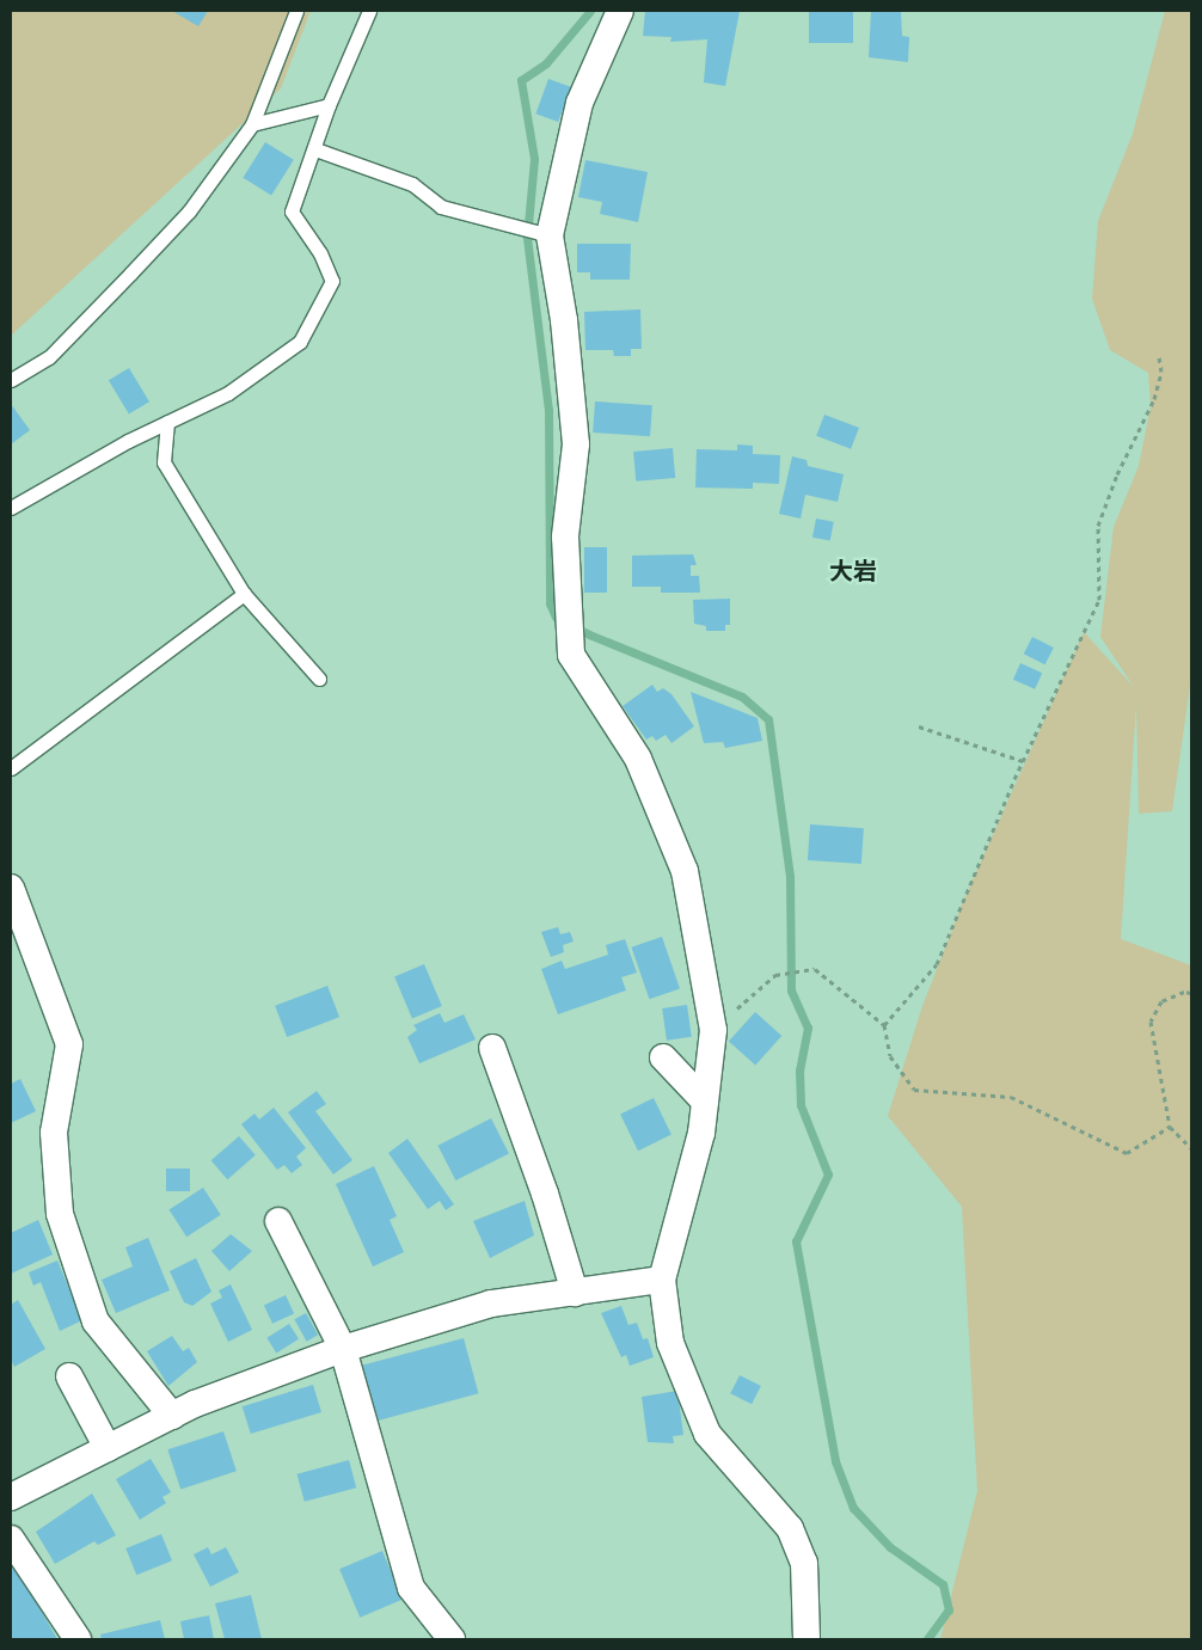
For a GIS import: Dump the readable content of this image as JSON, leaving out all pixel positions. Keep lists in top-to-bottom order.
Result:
{
  "districts": ["大岩"]
}
